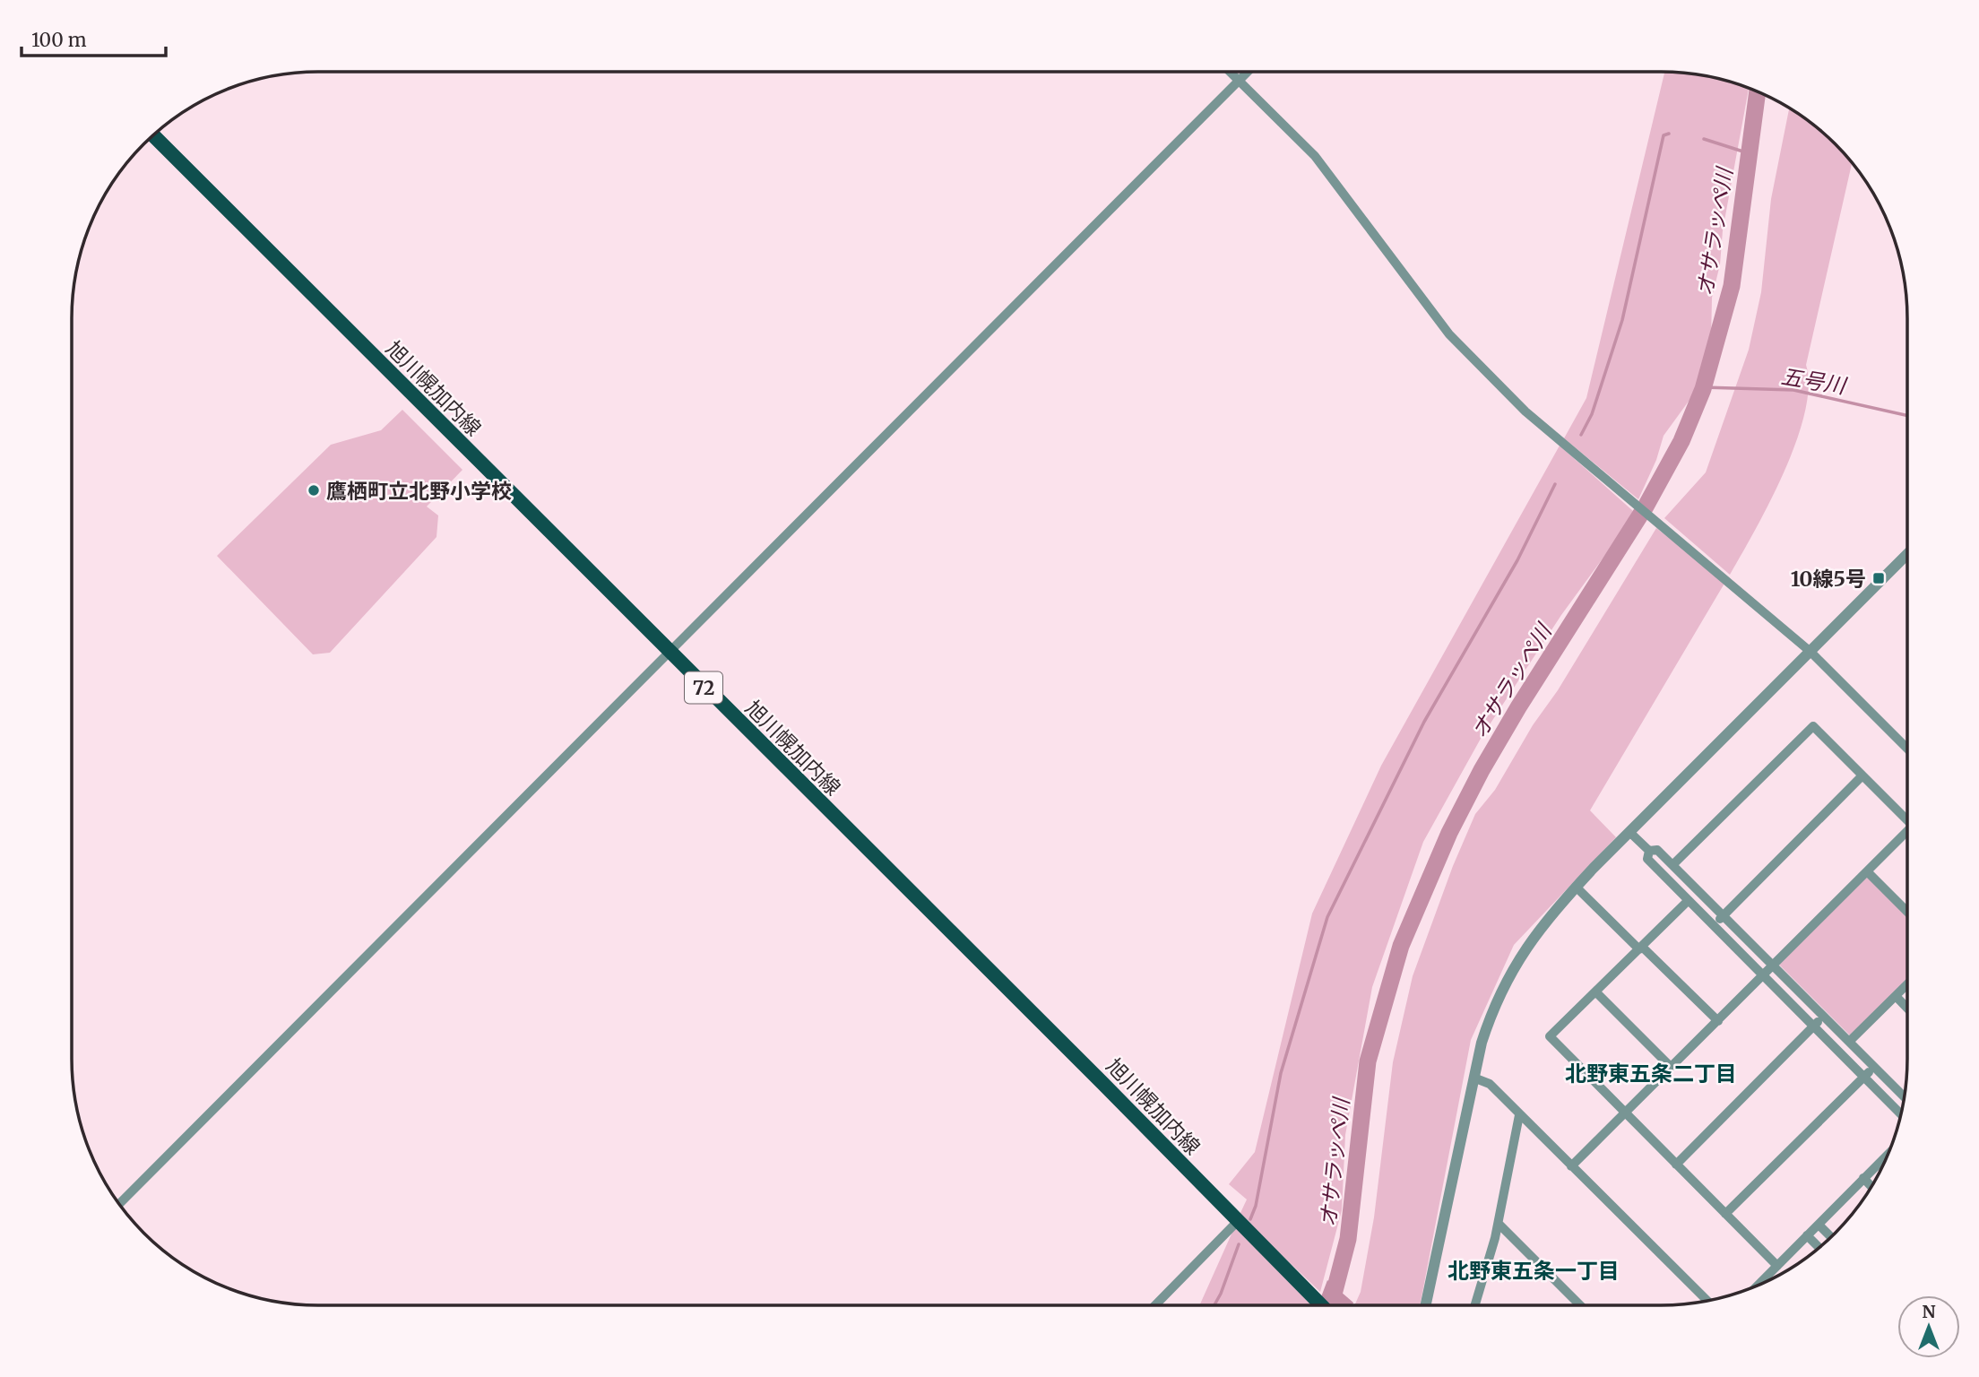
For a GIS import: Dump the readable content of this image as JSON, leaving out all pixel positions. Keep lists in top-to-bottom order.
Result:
{
  "streets": {
    "main road": ["旭川幌加内線", "72"]
  },
  "districts": ["北野東五条二丁目", "北野東五条一丁目"],
  "water": ["オサラッペ川", "五号川"],
  "places": {
    "other": ["鷹栖町立北野小学校"],
    "transit": ["10線5号"]
  },
  "scale_bar": "100 m",
  "north": "top"
}
